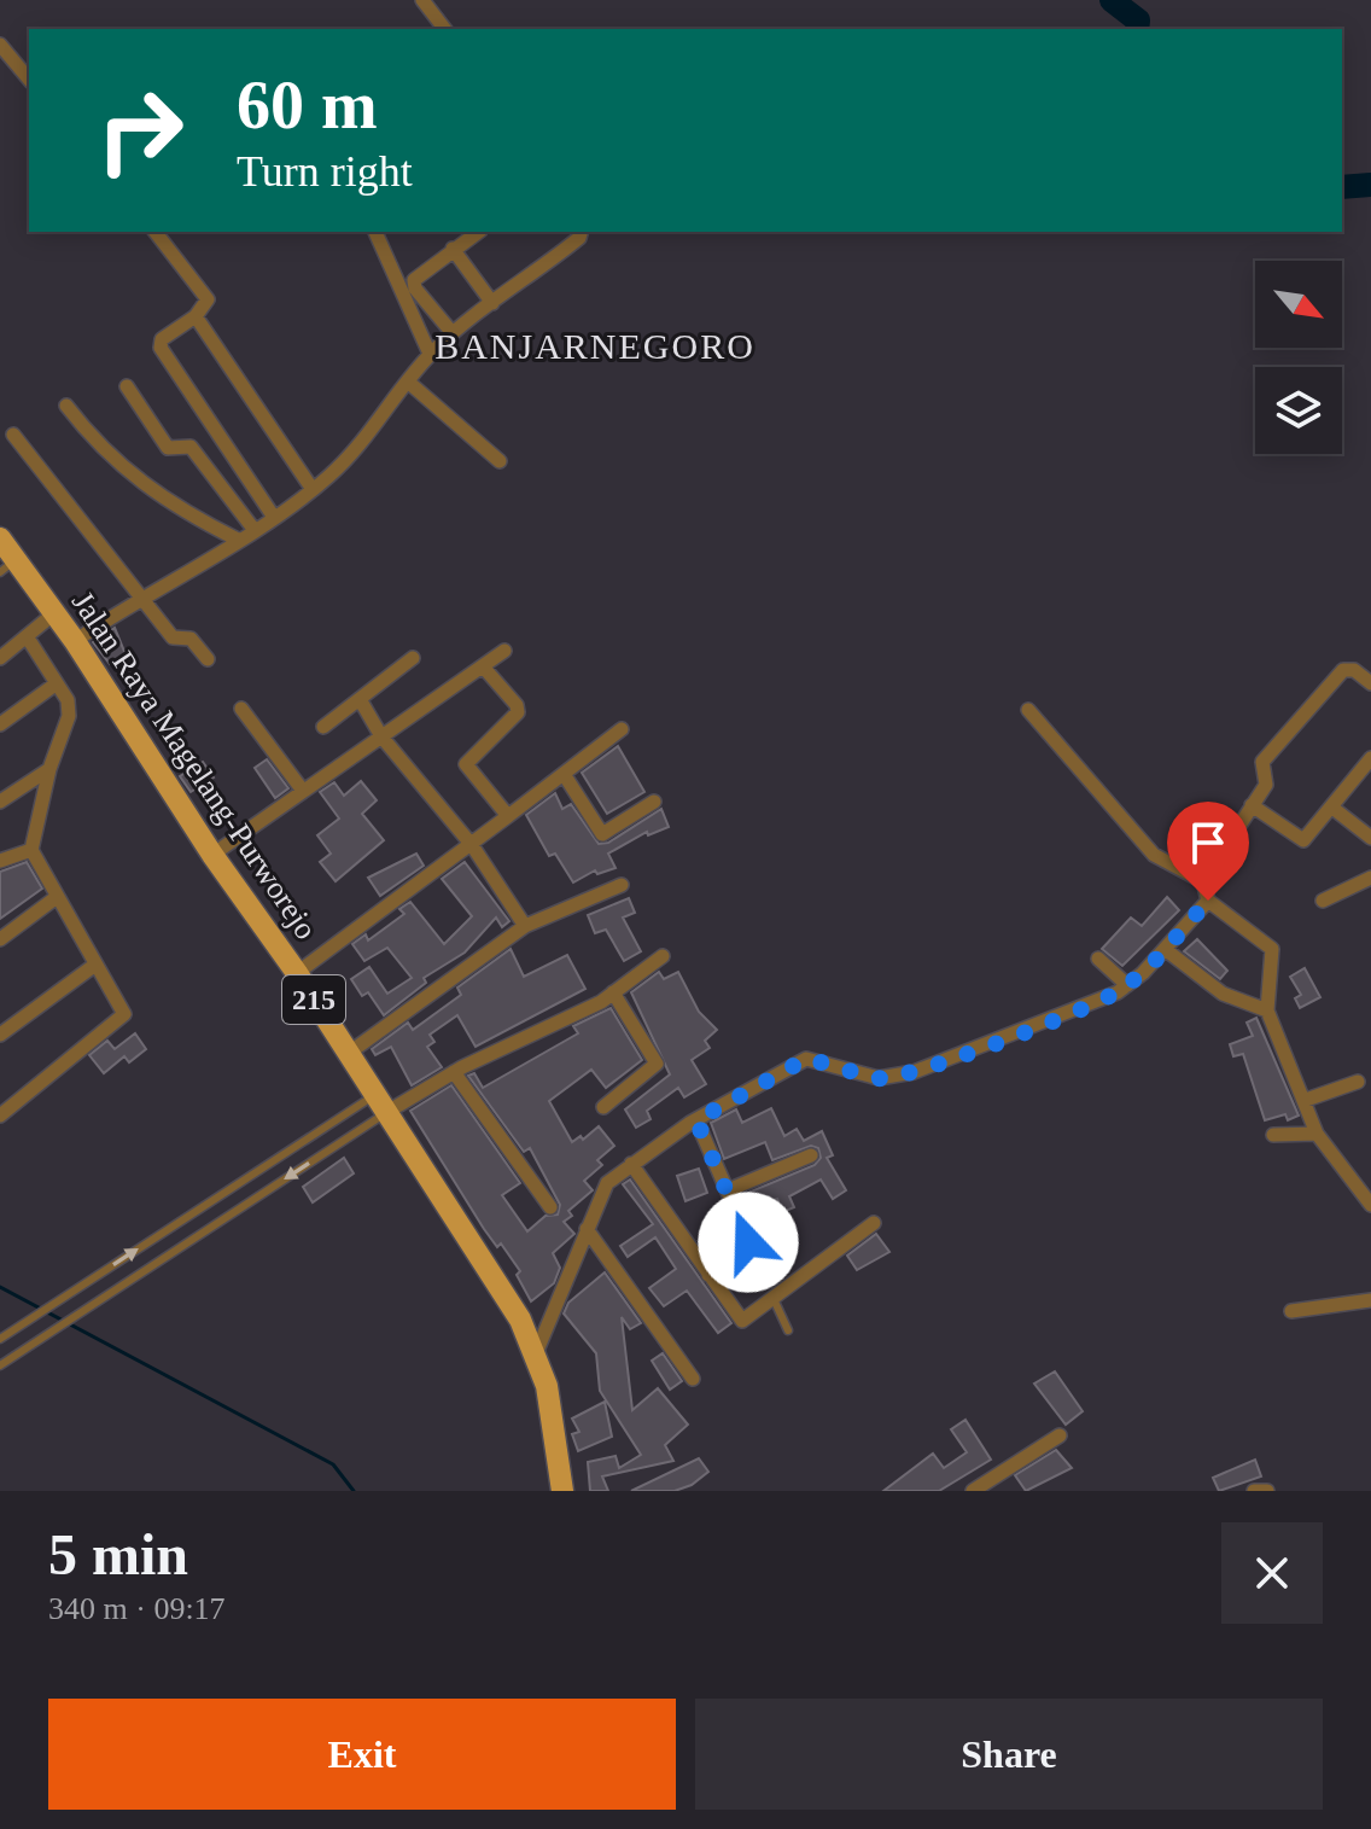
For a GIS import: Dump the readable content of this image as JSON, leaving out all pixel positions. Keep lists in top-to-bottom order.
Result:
{
  "streets": {
    "main road": ["Jalan Raya Magelang-Purworejo", "215"]
  },
  "districts": ["BANJARNEGORO"],
  "north": "bottom right",
  "page": {
    "turn": ["60 m", "Turn right"],
    "heading": ["5 min", "340 m · 09:17"],
    "buttons": ["Exit", "Share"]
  }
}
